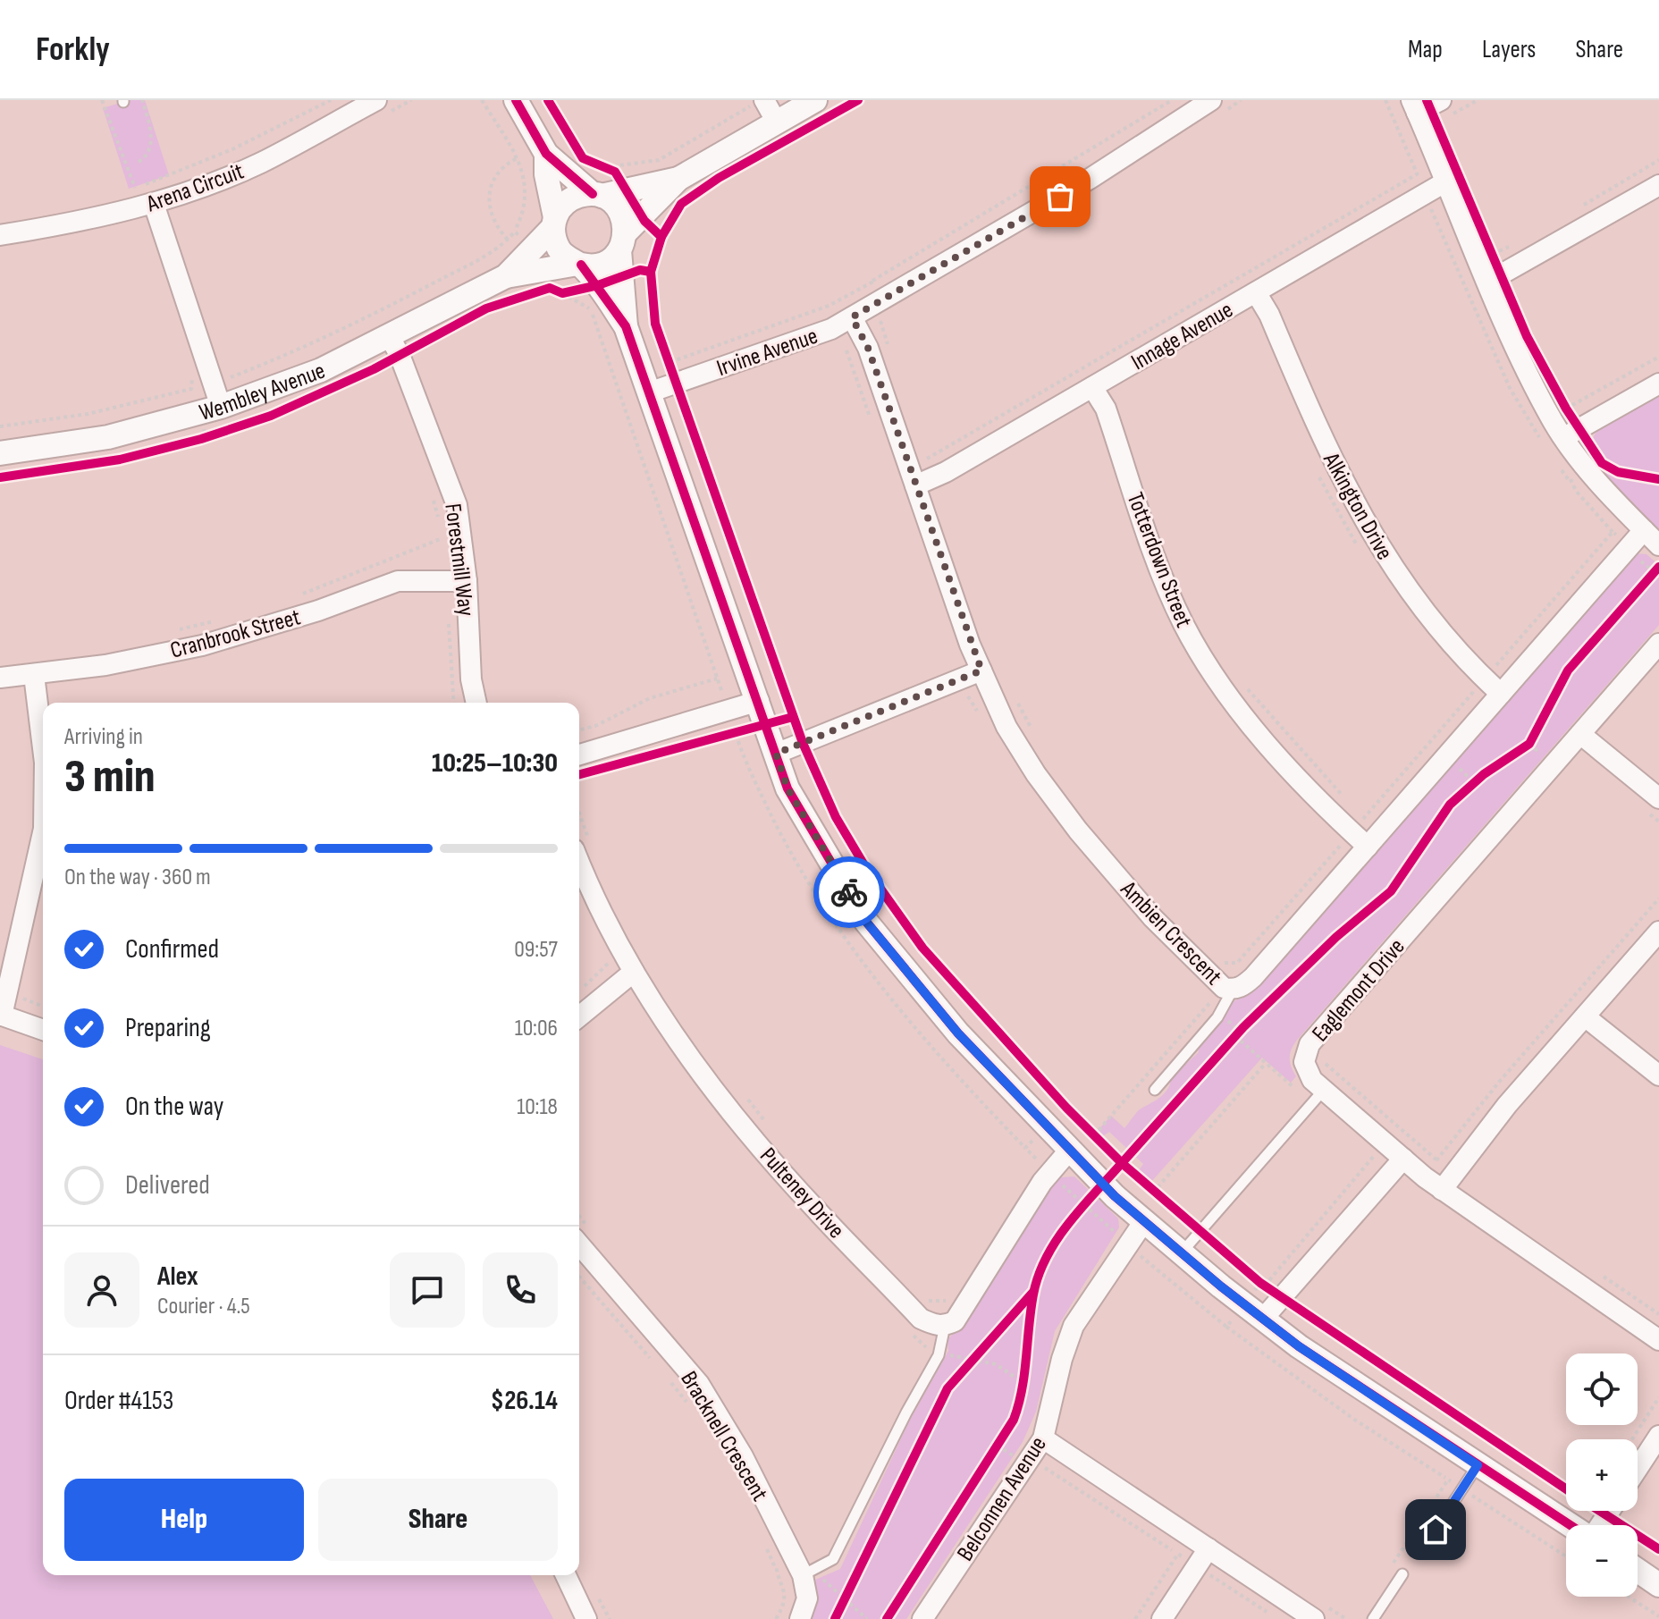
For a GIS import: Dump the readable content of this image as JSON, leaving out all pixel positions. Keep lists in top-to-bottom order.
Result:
{
  "streets": {
    "street": [
      "Arena Circuit",
      "Innage Avenue",
      "Irvine Avenue",
      "Wembley Avenue",
      "Alkington Drive",
      "Forestmill Way",
      "Totterdown Street",
      "Cranbrook Street",
      "Ambien Crescent",
      "Eaglemont Drive",
      "Pulteney Drive",
      "Bracknell Crescent",
      "Belconnen Avenue"
    ]
  },
  "crossings": [
    ["Innage Avenue", "Alkington Drive"],
    ["Innage Avenue", "Totterdown Street"],
    ["Innage Avenue", "Ambien Crescent"],
    ["Irvine Avenue", "Ambien Crescent"],
    ["Wembley Avenue", "Forestmill Way"],
    ["Alkington Drive", "Ambien Crescent"],
    ["Forestmill Way", "Cranbrook Street"],
    ["Totterdown Street", "Ambien Crescent"]
  ],
  "page": {
    "header": "Forkly",
    "nav": ["Map", "Layers", "Share"],
    "heading": ["3 min", "Arriving in", "10:25–10:30"],
    "panel": [
      "Alex",
      "Courier · 4.5",
      "Order #4153",
      "$26.14"
    ],
    "bar": "On the way · 360 m",
    "list": [
      ["Confirmed", "09:57"],
      ["Preparing", "10:06"],
      ["On the way", "10:18"],
      "Delivered"
    ],
    "map_buttons": ["+", "−"],
    "buttons": ["Help", "Share"]
  }
}
